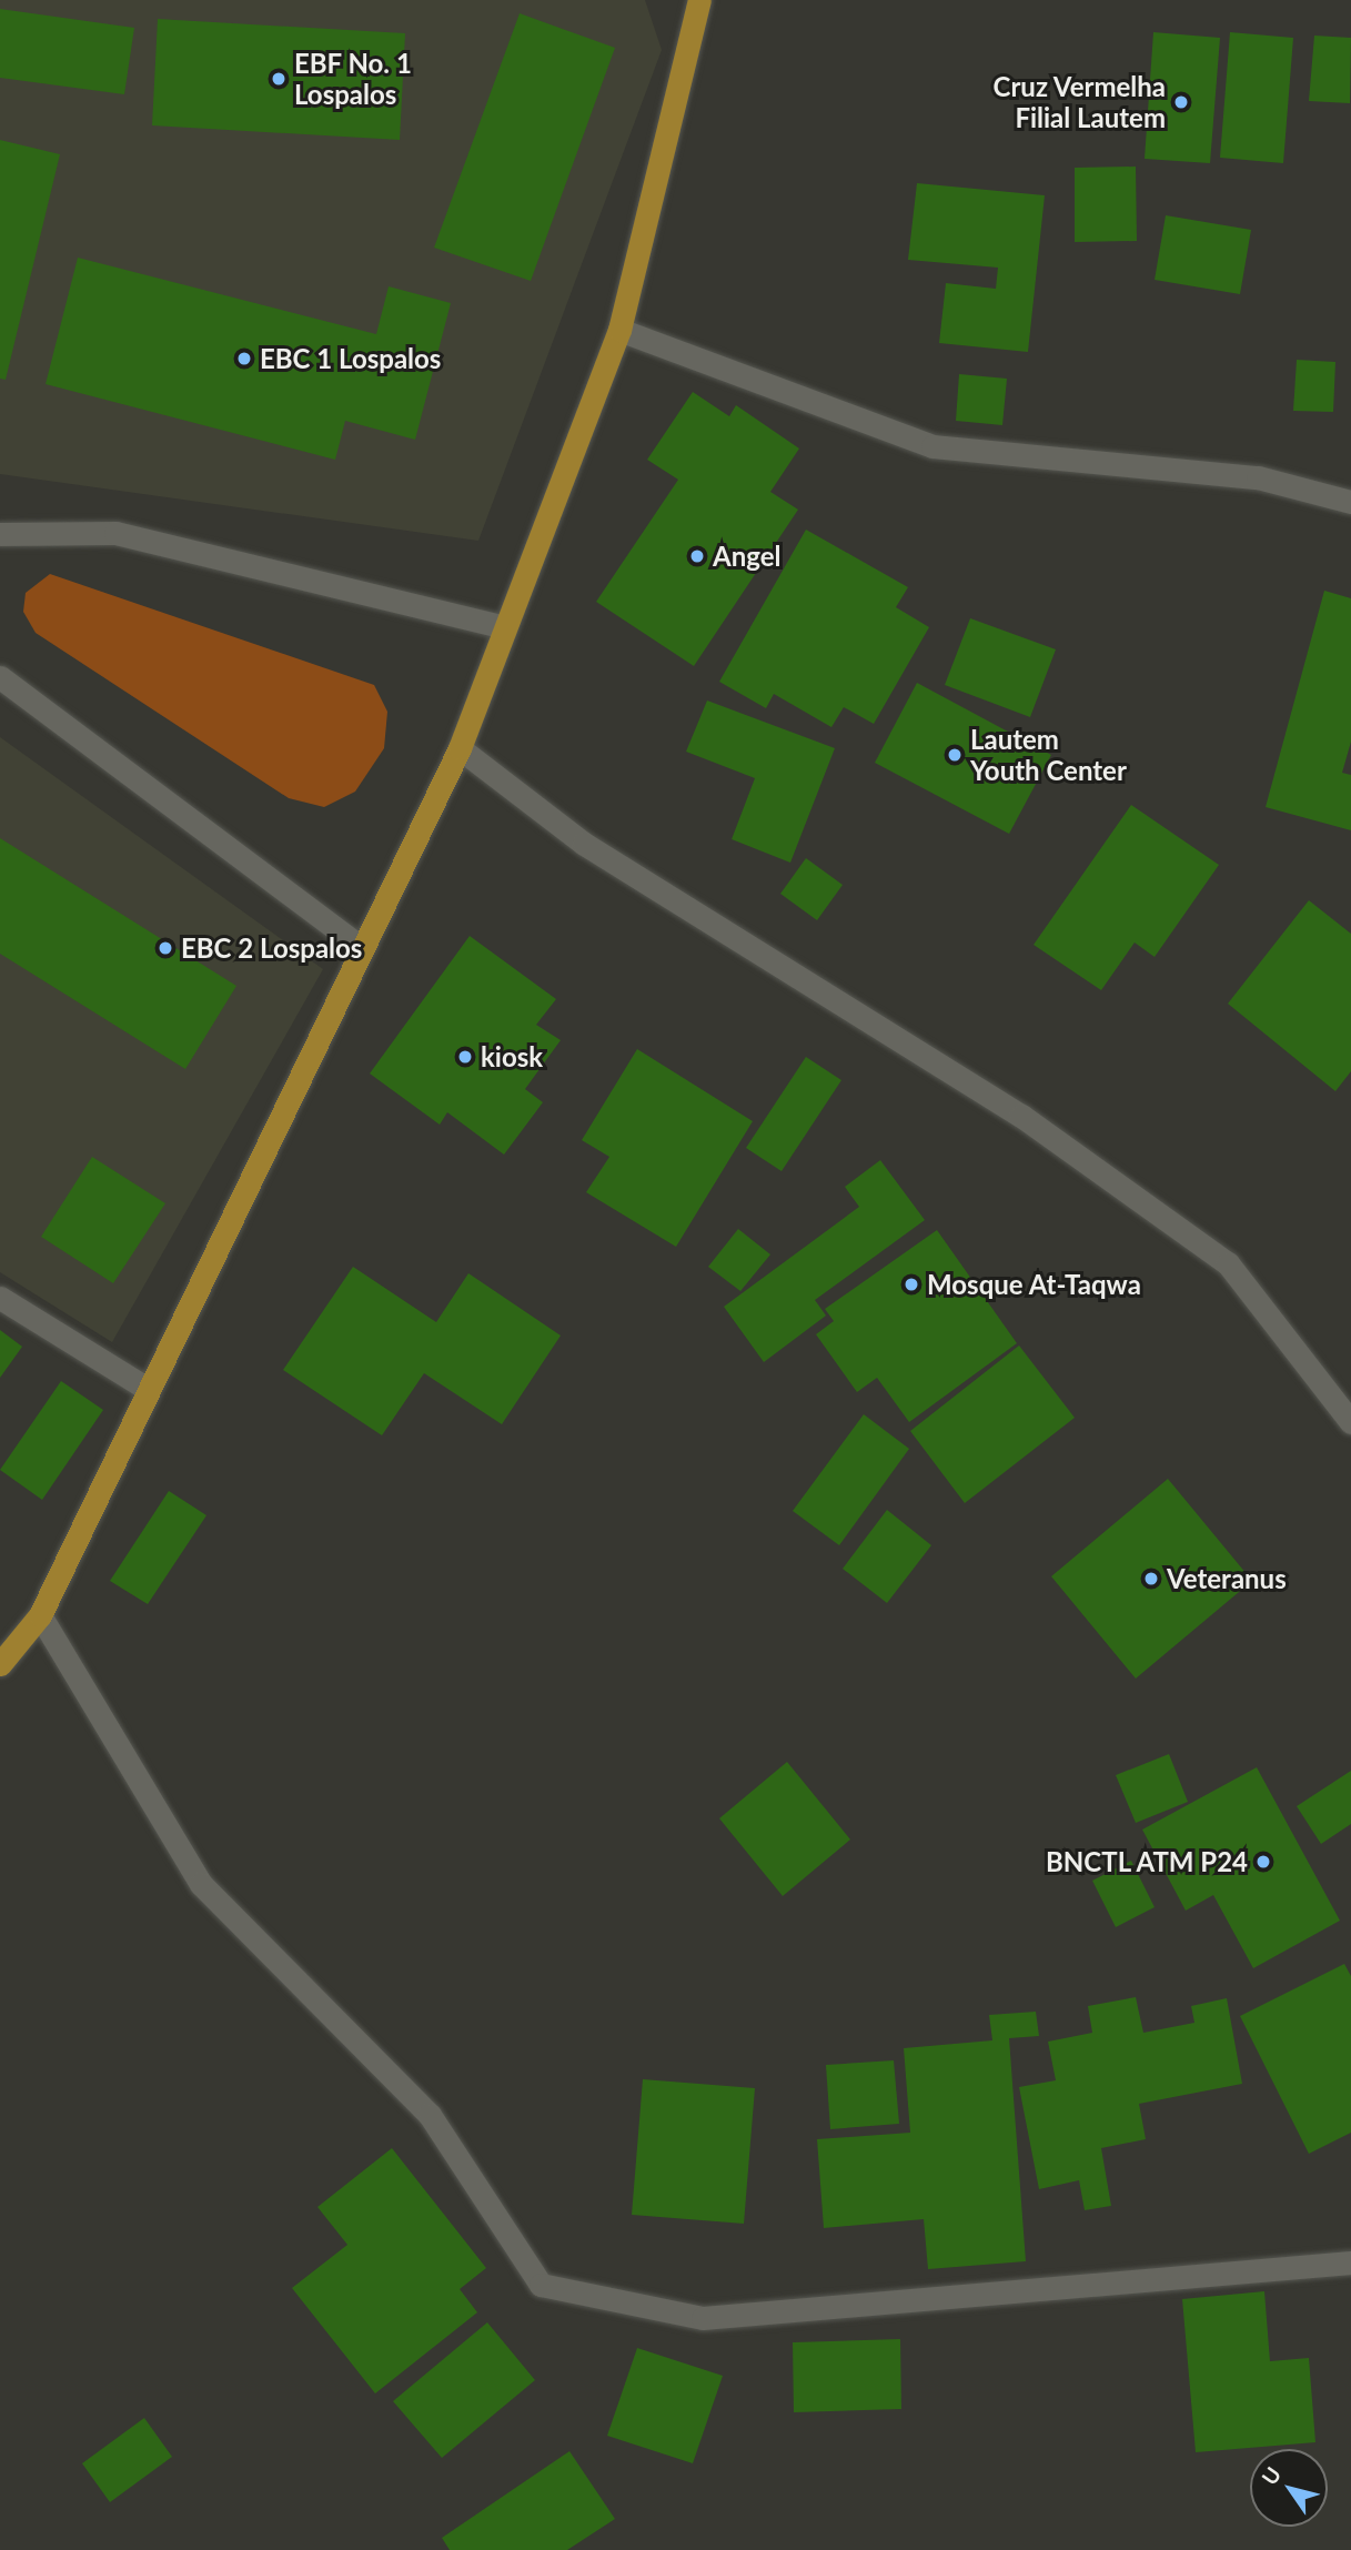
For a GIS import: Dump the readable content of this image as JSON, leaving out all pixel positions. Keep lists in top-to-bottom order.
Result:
{
  "places": [
    "EBF No. 1 Lospalos",
    "Cruz Vermelha Filial Lautem",
    "EBC 1 Lospalos",
    "Angel",
    "Lautem Youth Center",
    "EBC 2 Lospalos",
    "kiosk",
    "Mosque At-Taqwa",
    "Veteranus",
    "BNCTL ATM P24"
  ],
  "north": "top left"
}
